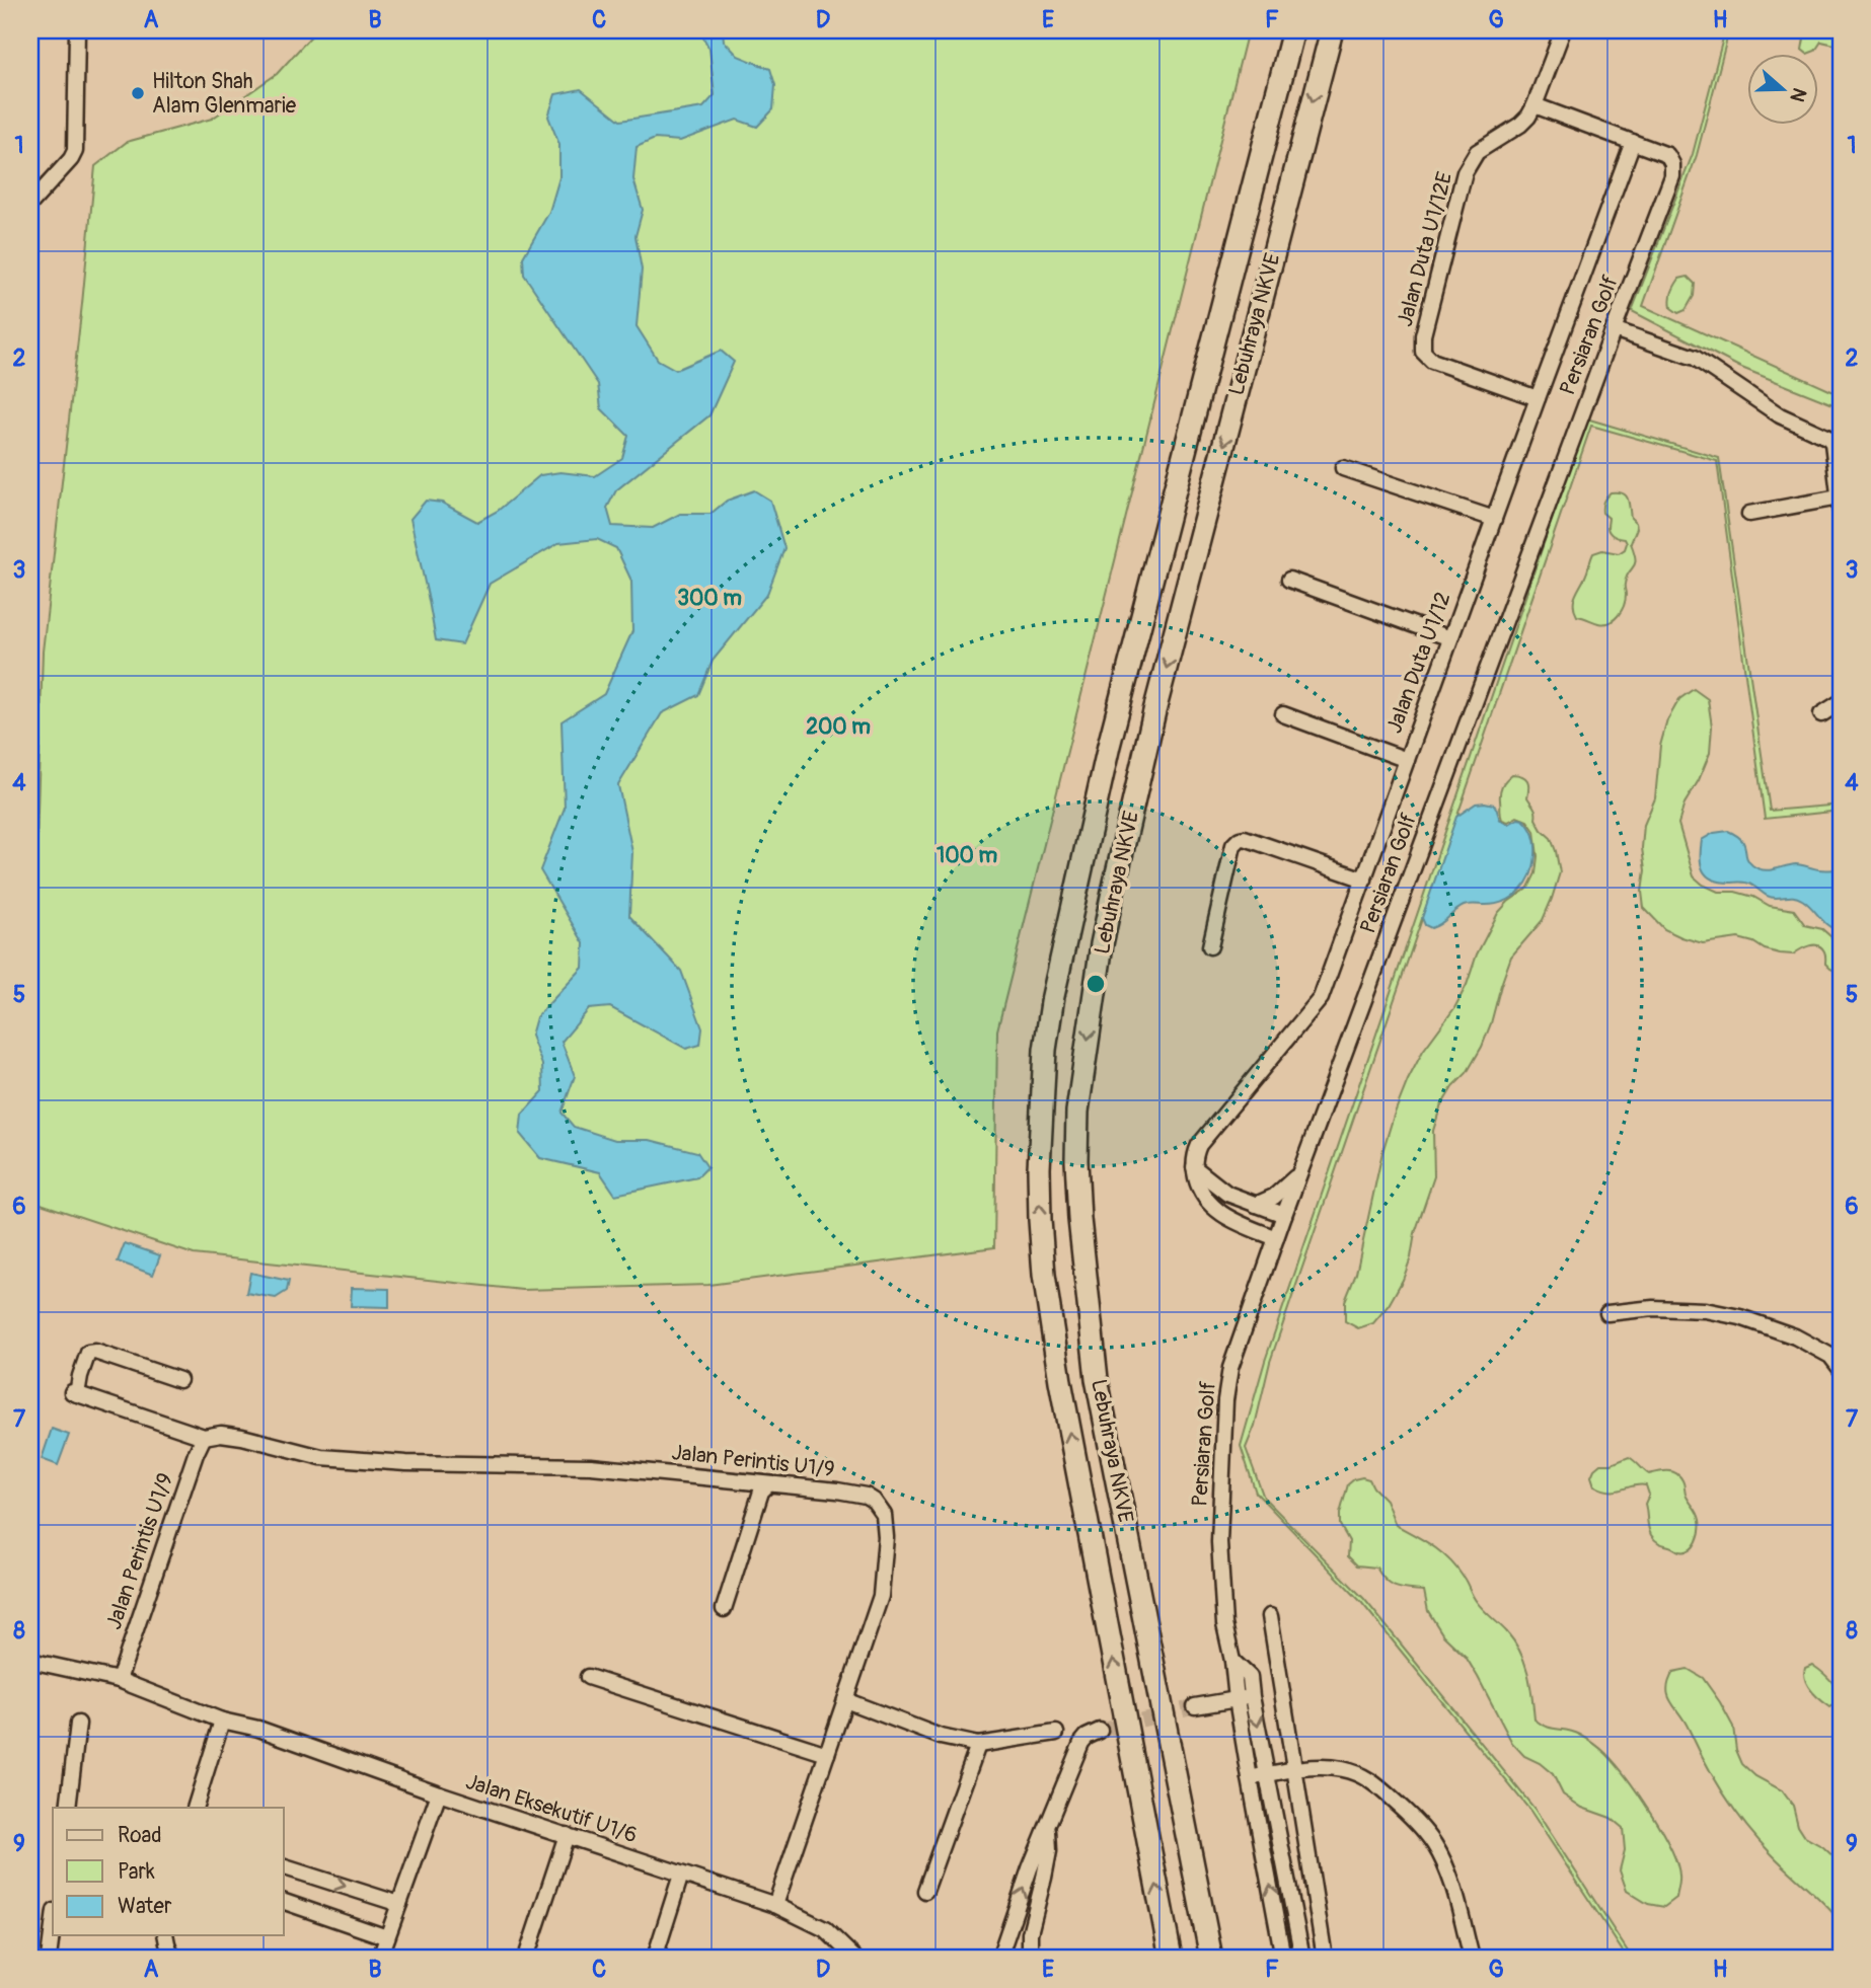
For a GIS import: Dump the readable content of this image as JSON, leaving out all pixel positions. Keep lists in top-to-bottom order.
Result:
{
  "streets": {
    "highway": ["Lebuhraya NKVE"],
    "street": [
      "Jalan Duta U1/12E",
      "Persiaran Golf",
      "Jalan Duta U1/12",
      "Jalan Perintis U1/9",
      "Jalan Eksekutif U1/6"
    ]
  },
  "crossings": [
    ["Jalan Duta U1/12E", "Jalan Duta U1/12"],
    ["Persiaran Golf", "Jalan Duta U1/12"],
    ["Jalan Perintis U1/9", "Jalan Eksekutif U1/6"]
  ],
  "places": ["Hilton Shah Alam Glenmarie"],
  "legend": ["Road", "Park", "Water"],
  "north": "right",
  "grid": {
    "columns": [
      "A",
      "B",
      "C",
      "D",
      "E",
      "F",
      "G",
      "H"
    ],
    "rows": [
      "1",
      "2",
      "3",
      "4",
      "5",
      "6",
      "7",
      "8",
      "9"
    ]
  },
  "rings": ["300 m", "200 m", "100 m"]
}
